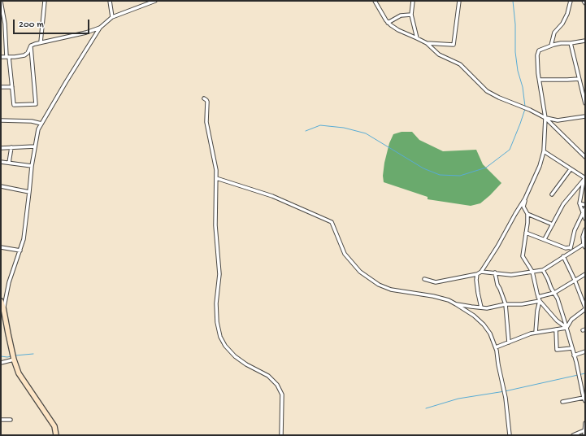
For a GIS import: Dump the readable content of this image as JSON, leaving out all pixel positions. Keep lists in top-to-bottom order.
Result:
{
  "scale_bar": "200 m"
}
